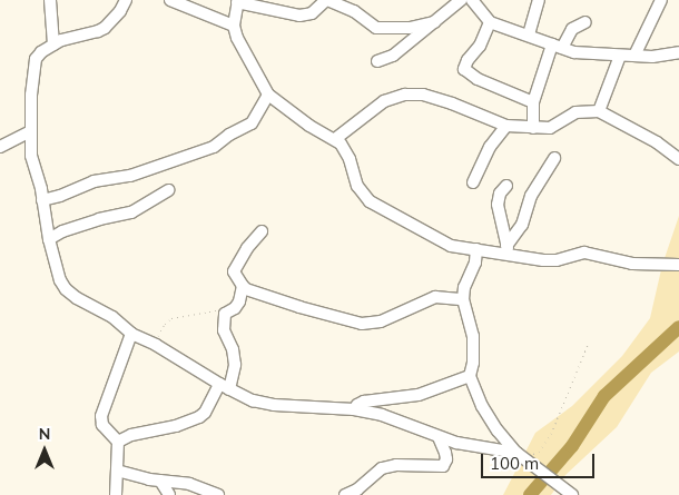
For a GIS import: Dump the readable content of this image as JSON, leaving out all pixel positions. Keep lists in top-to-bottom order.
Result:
{
  "scale_bar": "100 m",
  "north": "top"
}
